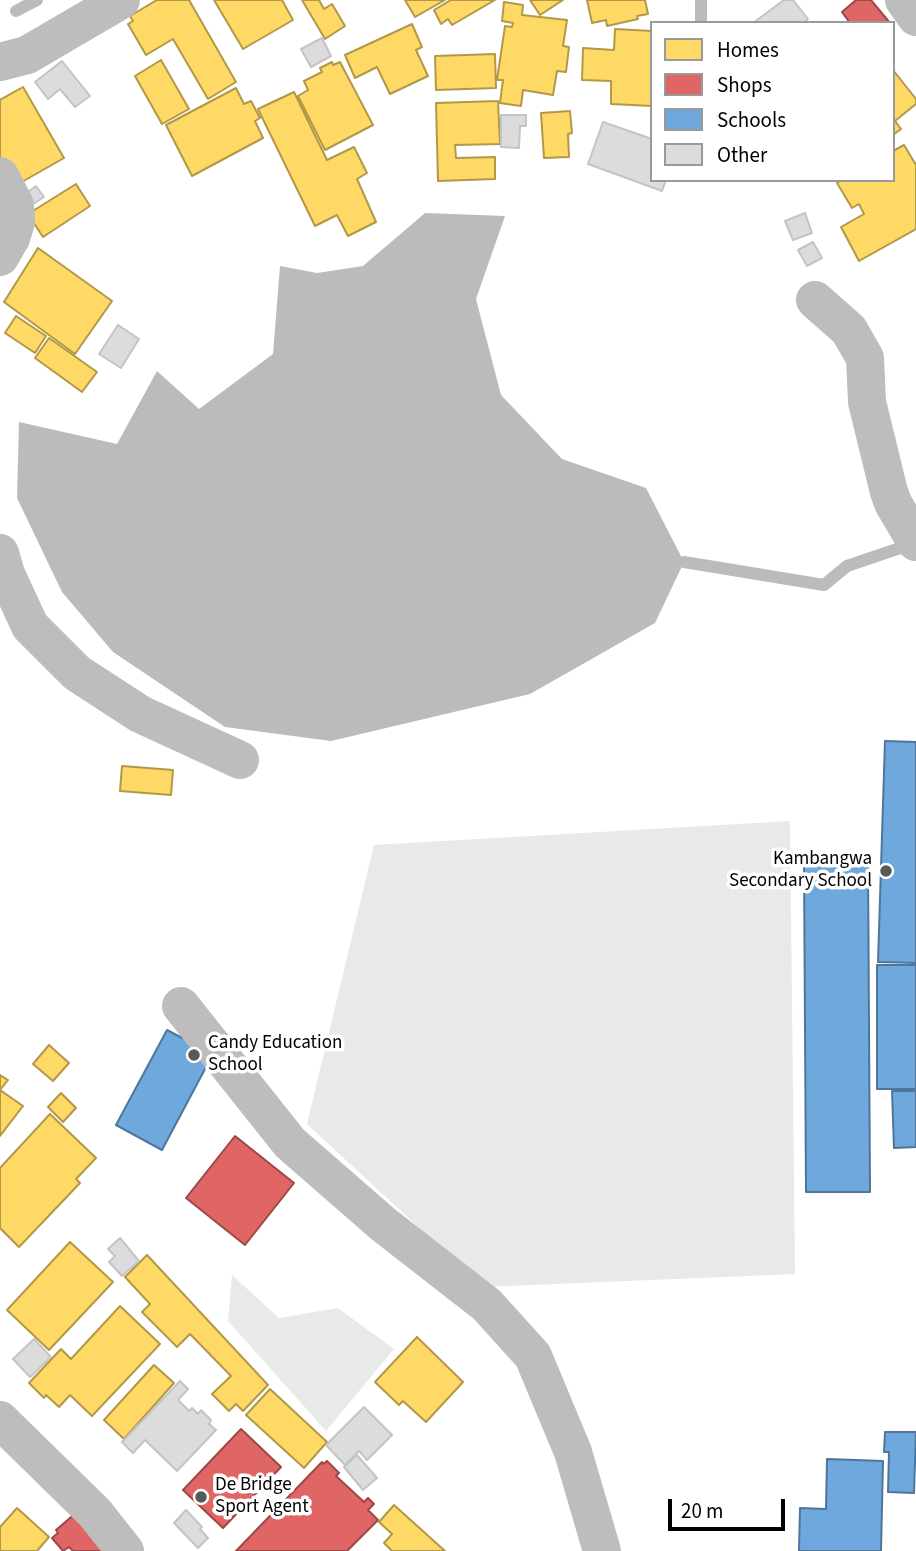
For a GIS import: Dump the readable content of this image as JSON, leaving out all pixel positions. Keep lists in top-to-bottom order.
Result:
{
  "places": ["Kambangwa Secondary School", "Candy Education School", "De Bridge Sport Agent"],
  "legend": [
    "Homes",
    "Shops",
    "Schools",
    "Other"
  ],
  "scale_bar": "20 m"
}
